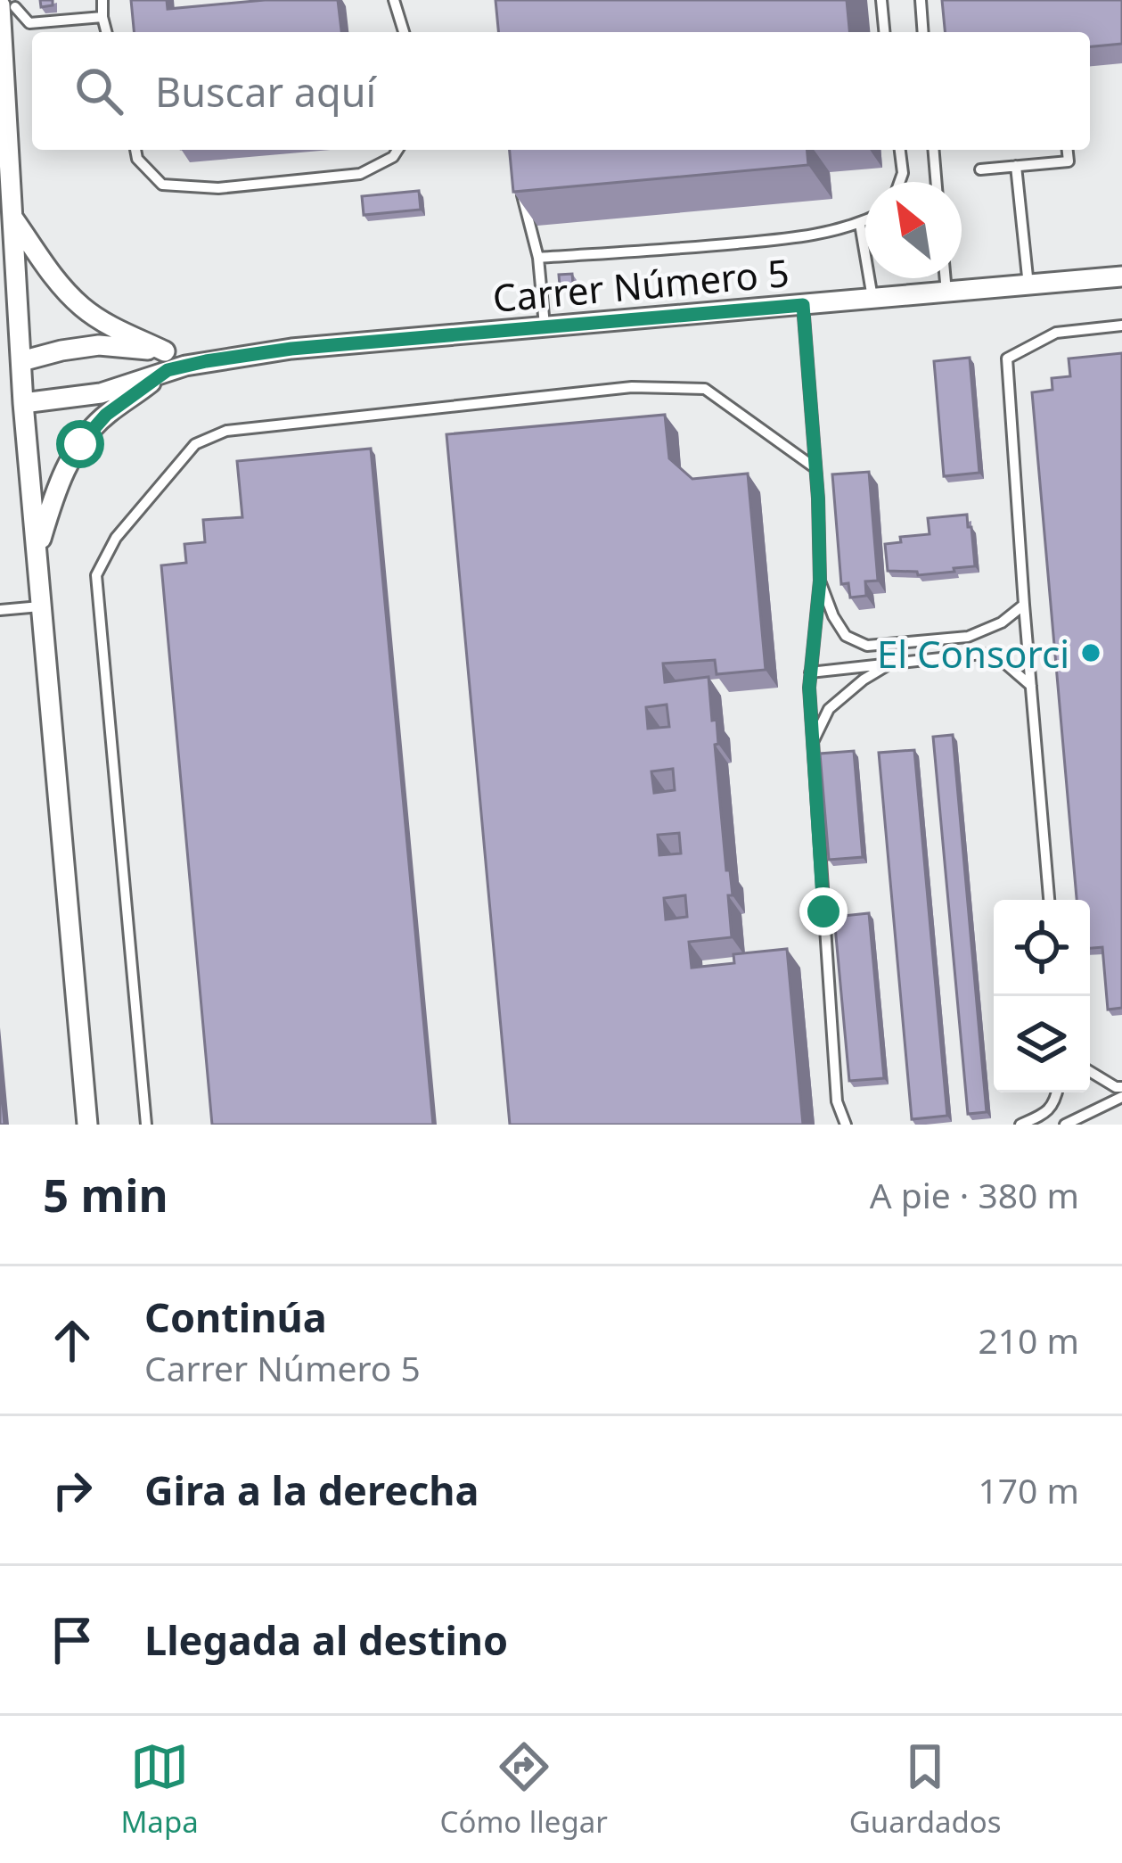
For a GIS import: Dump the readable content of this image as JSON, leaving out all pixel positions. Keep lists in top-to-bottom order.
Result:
{
  "streets": {
    "street": ["Carrer Número 5"]
  },
  "places": ["El Consorci"],
  "north": "top left",
  "page": {
    "search": "Buscar aquí",
    "heading": ["5 min", "A pie · 380 m"],
    "list": [
      ["Continúa", "Carrer Número 5", "210 m"],
      ["Gira a la derecha", "170 m"],
      "Llegada al destino"
    ],
    "nav": ["Mapa", "Cómo llegar", "Guardados"]
  }
}
